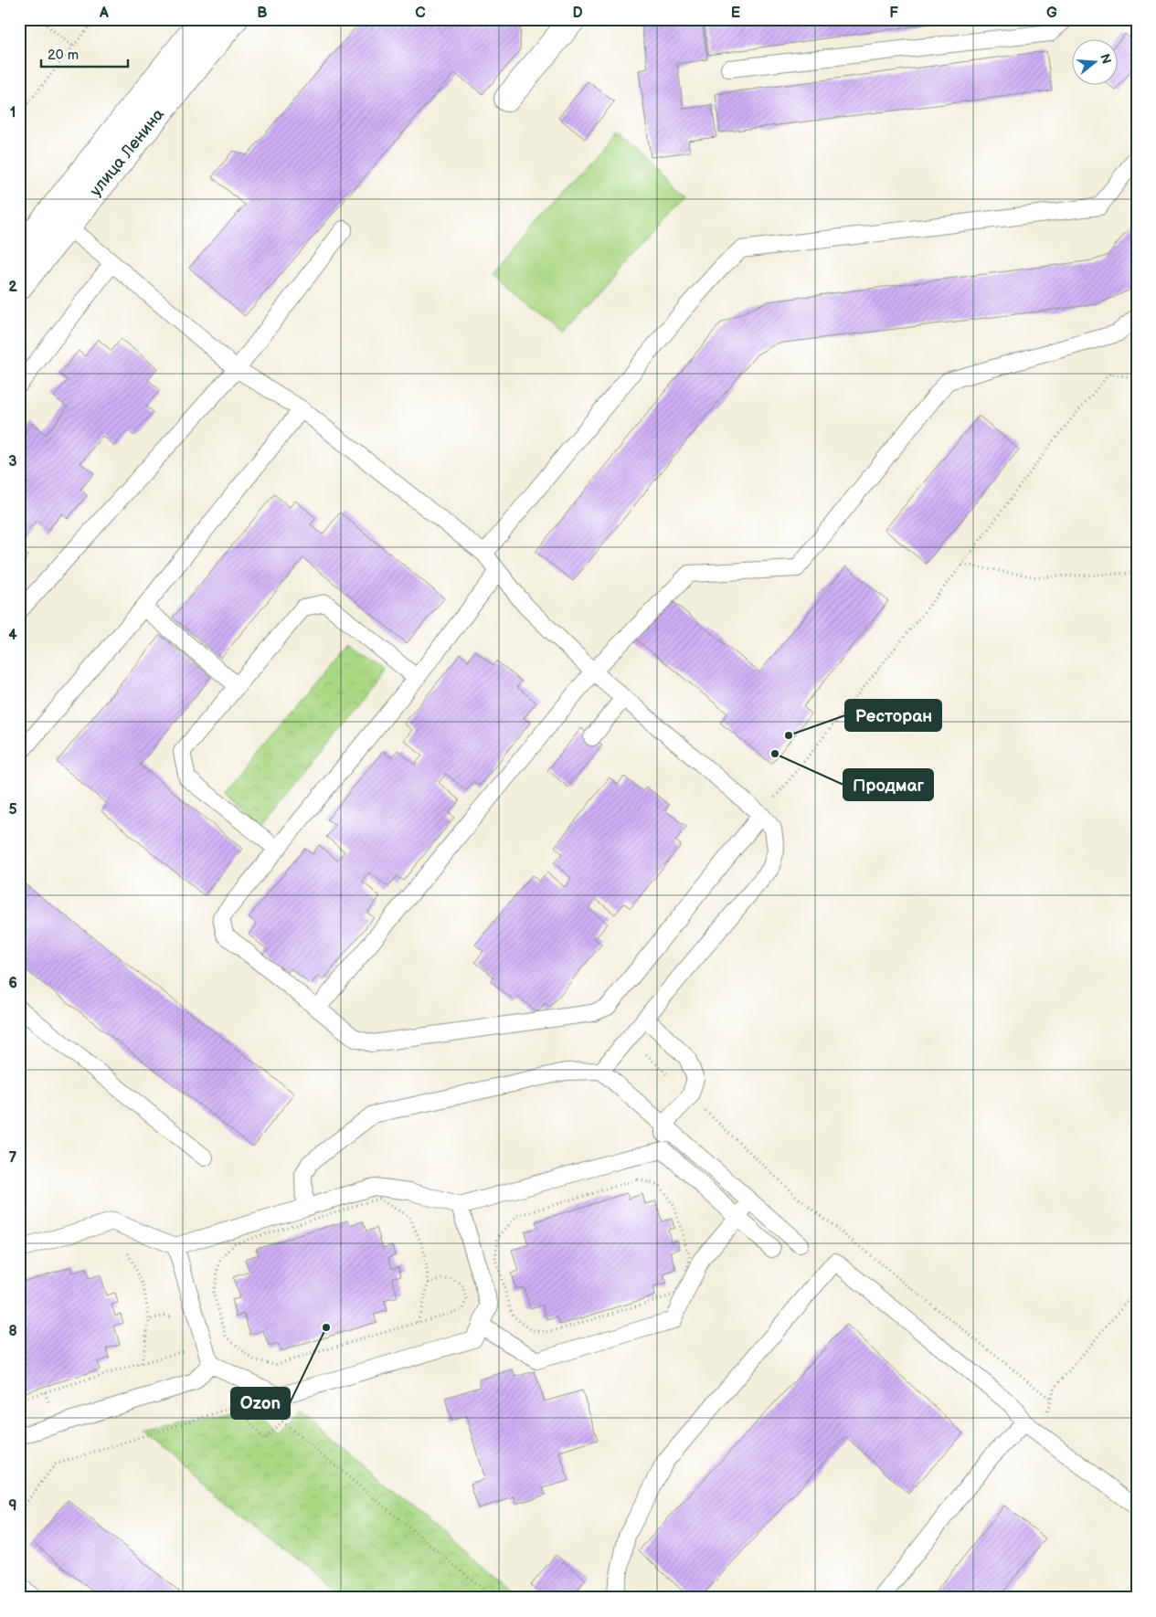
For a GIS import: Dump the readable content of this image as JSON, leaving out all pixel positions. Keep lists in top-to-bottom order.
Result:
{
  "streets": {
    "street": ["улица Ленина"]
  },
  "places": ["Ресторан", "Продмаг", "Ozon"],
  "scale_bar": "20 m",
  "north": "right",
  "grid": {
    "columns": [
      "A",
      "B",
      "C",
      "D",
      "E",
      "F",
      "G"
    ],
    "rows": [
      "1",
      "2",
      "3",
      "4",
      "5",
      "6",
      "7",
      "8",
      "9"
    ]
  }
}
